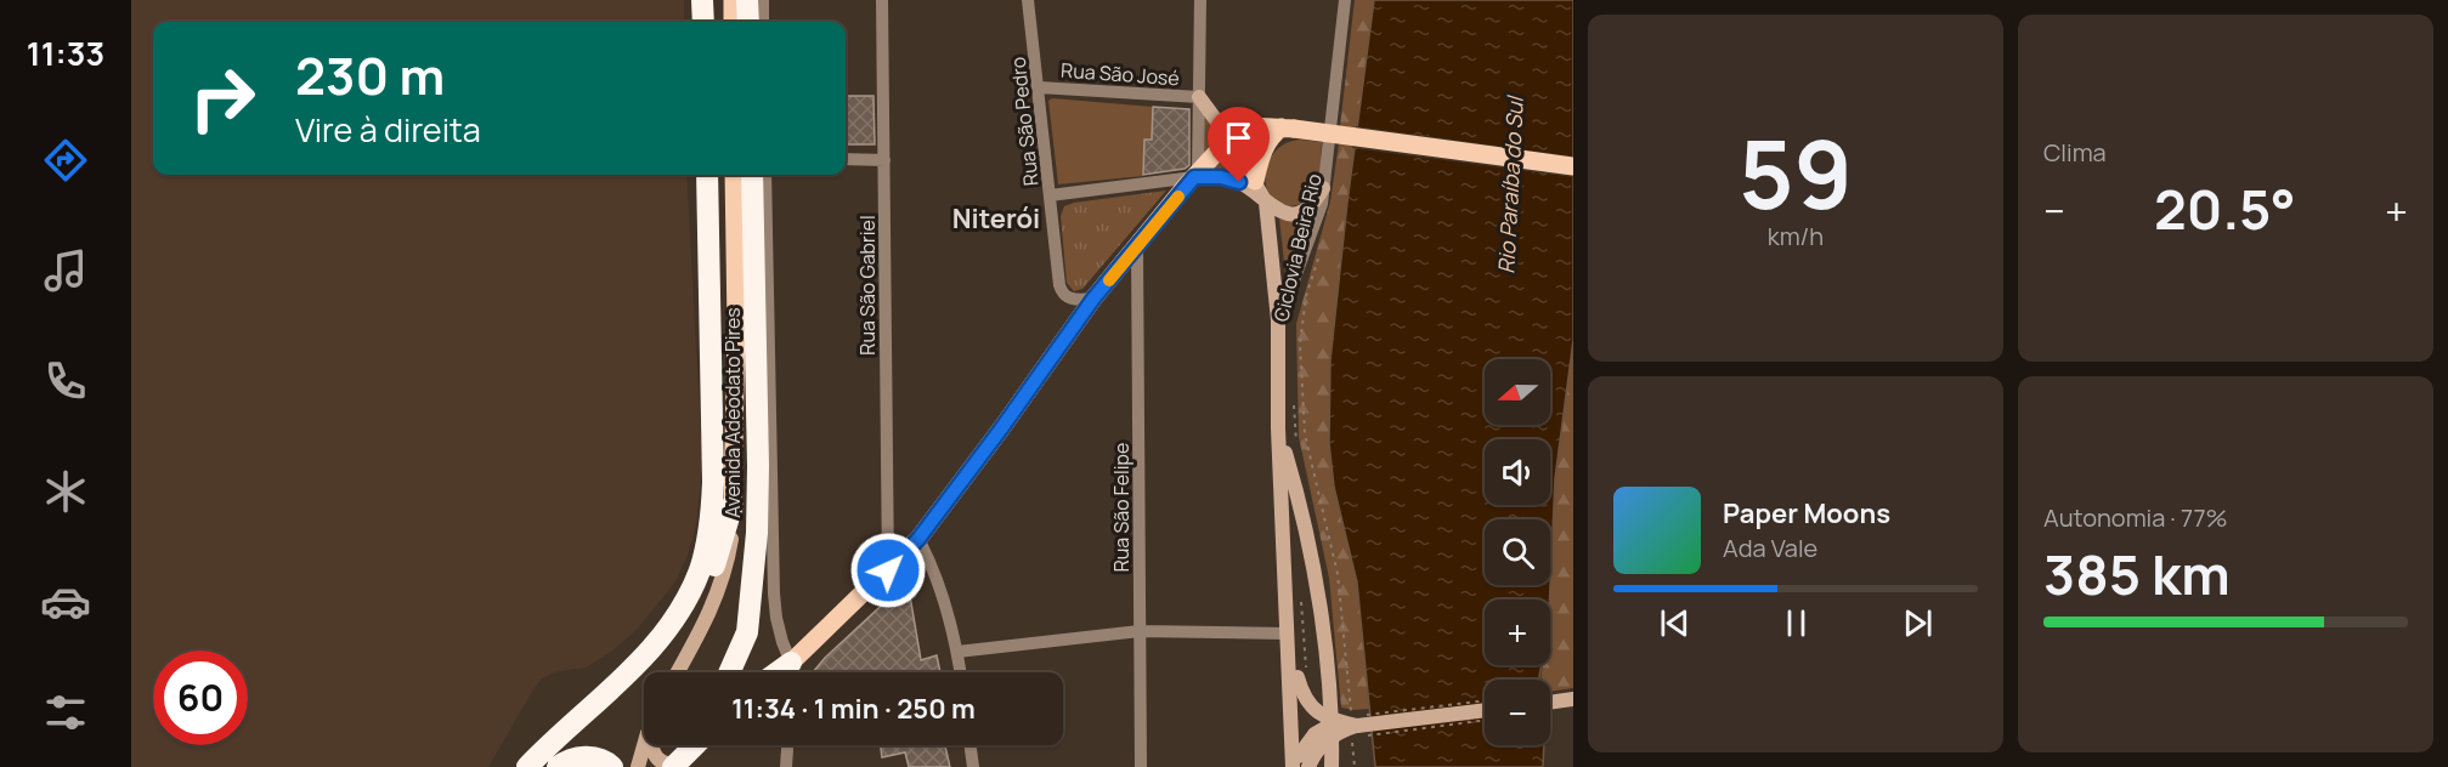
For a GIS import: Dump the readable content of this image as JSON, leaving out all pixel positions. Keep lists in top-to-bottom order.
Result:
{
  "streets": {
    "highway": ["Avenida Adeodato Pires"],
    "street": [
      "Rua São José",
      "Rua São Pedro",
      "Rua São Gabriel",
      "Rua São Felipe"
    ]
  },
  "crossings": [
    ["Rua São José", "Rua São Pedro"]
  ],
  "districts": ["Niterói"],
  "water": ["Rio Paraíba do Sul"],
  "north": "left",
  "page": {
    "tabs": "11:33",
    "tile": [
      ["59", "km/h"],
      "Clima",
      ["Autonomia · 77%", "385 km"]
    ],
    "turn": ["230 m", "Vire à direita"],
    "heat": ["−", "20.5°", "+"],
    "map_buttons": ["+", "−"],
    "song": ["Paper Moons", "Ada Vale"],
    "limit": "60",
    "trip": "11:34 · 1 min · 250 m"
  }
}
